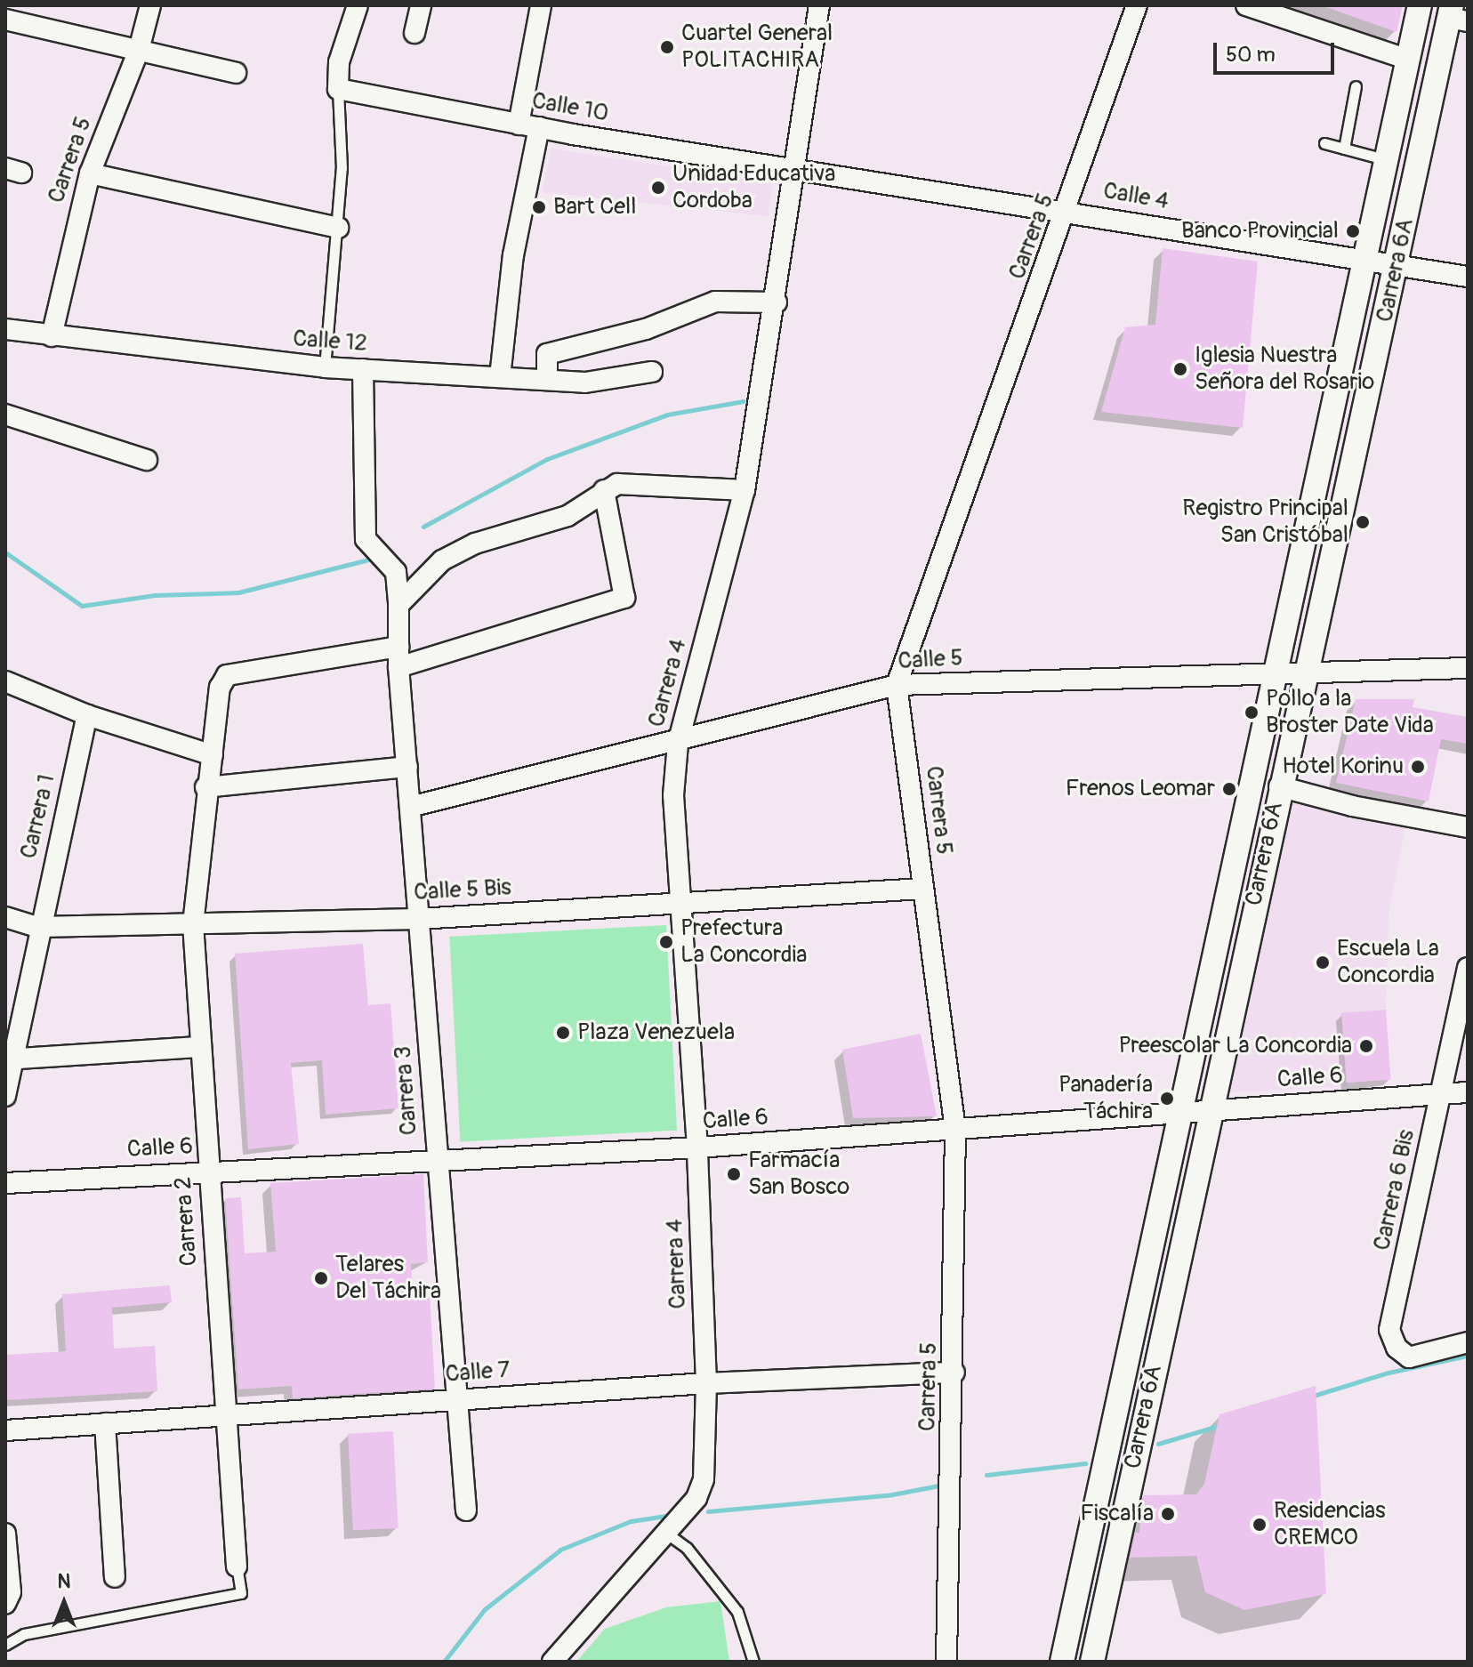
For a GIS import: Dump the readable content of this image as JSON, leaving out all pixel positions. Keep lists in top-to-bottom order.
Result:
{
  "streets": {
    "street": [
      "Calle 10",
      "Carrera 5",
      "Calle 4",
      "Carrera 6A",
      "Calle 12",
      "Calle 5",
      "Carrera 4",
      "Carrera 1",
      "Calle 5 Bis",
      "Calle 6",
      "Carrera 3",
      "Carrera 6 Bis",
      "Carrera 2",
      "Calle 7"
    ]
  },
  "crossings": [
    ["Calle 10", "Calle 4"],
    ["Calle 10", "Carrera 4"],
    ["Carrera 5", "Calle 4"],
    ["Carrera 5", "Calle 12"],
    ["Carrera 5", "Calle 5"],
    ["Carrera 5", "Calle 5 Bis"],
    ["Carrera 5", "Calle 6"],
    ["Carrera 5", "Calle 7"],
    ["Calle 4", "Carrera 6A"],
    ["Calle 4", "Carrera 4"],
    ["Carrera 6A", "Calle 5"],
    ["Carrera 6A", "Calle 6"],
    ["Calle 12", "Carrera 3"],
    ["Calle 5", "Carrera 4"],
    ["Calle 5", "Carrera 3"],
    ["Carrera 4", "Calle 5 Bis"],
    ["Carrera 4", "Calle 6"],
    ["Carrera 4", "Calle 7"],
    ["Carrera 1", "Calle 5 Bis"],
    ["Calle 5 Bis", "Carrera 3"],
    ["Calle 5 Bis", "Carrera 2"],
    ["Calle 6", "Carrera 3"],
    ["Calle 6", "Carrera 6 Bis"],
    ["Calle 6", "Carrera 2"],
    ["Carrera 3", "Carrera 2"],
    ["Carrera 3", "Calle 7"],
    ["Carrera 2", "Calle 7"]
  ],
  "places": [
    "Cuartel General POLITACHIRA",
    "Unidad Educativa Cordoba",
    "Bart Cell",
    "Banco Provincial",
    "Iglesia Nuestra Señora del Rosario",
    "Registro Principal San Cristóbal",
    "Pollo a la Broster Date Vida",
    "Hotel Korinu",
    "Frenos Leomar",
    "Prefectura La Concordia",
    "Escuela La Concordia",
    "Plaza Venezuela",
    "Preescolar La Concordia",
    "Panadería Táchira",
    "Farmacía San Bosco",
    "Telares Del Táchira",
    "Fiscalía",
    "Residencias CREMCO"
  ],
  "scale_bar": "50 m",
  "north": "top"
}
